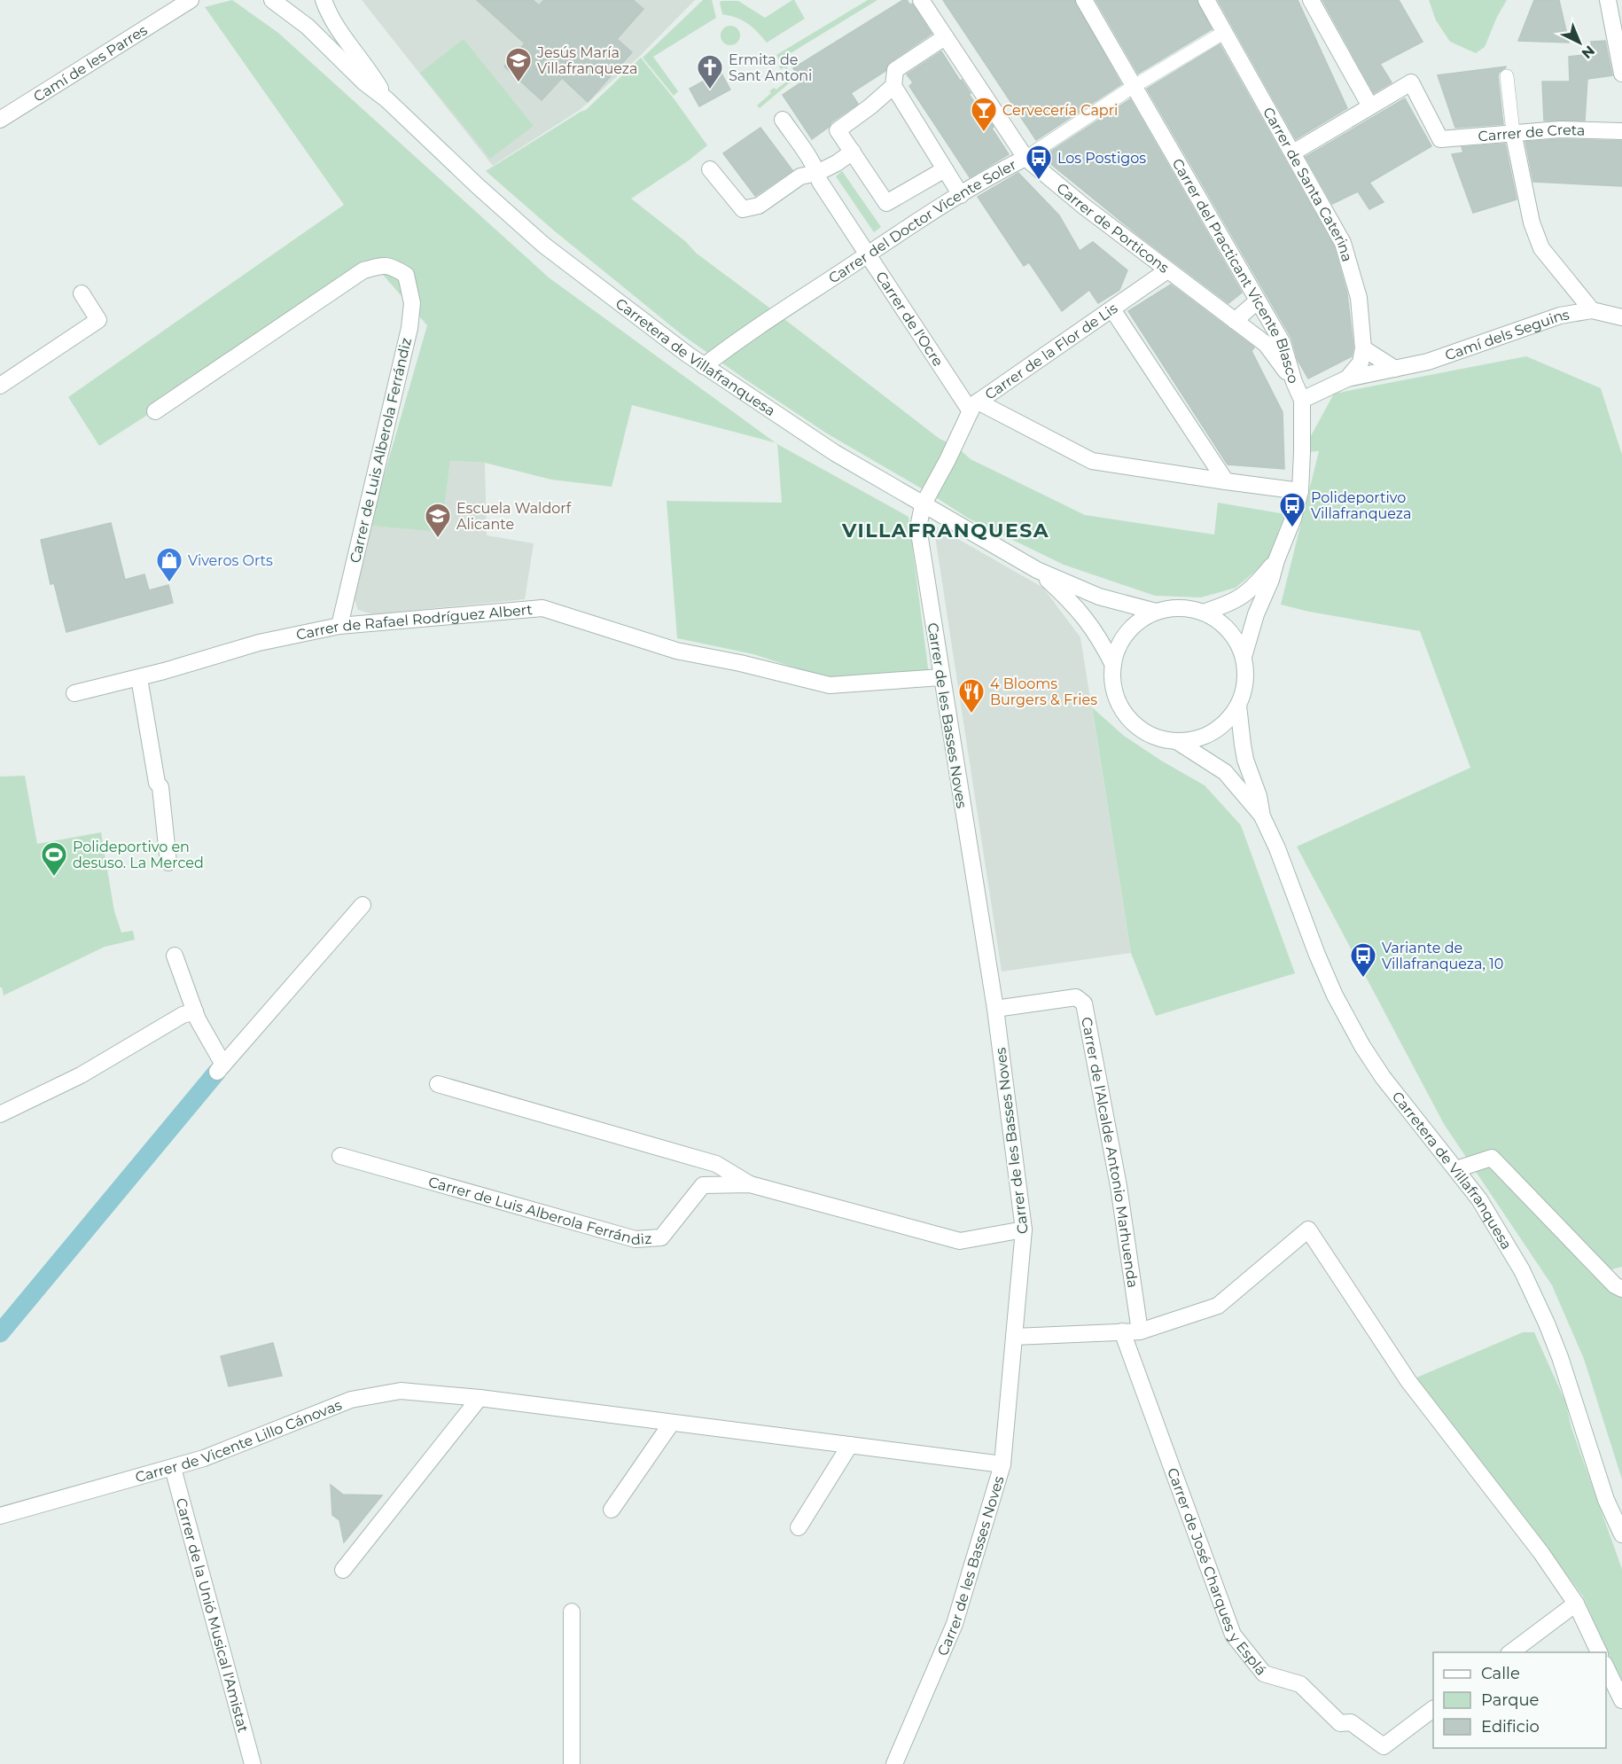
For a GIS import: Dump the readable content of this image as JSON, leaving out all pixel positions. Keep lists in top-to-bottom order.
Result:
{
  "streets": {
    "street": [
      "Camí de les Parres",
      "Carrer de Creta",
      "Carrer de Santa Caterina",
      "Carrer del Doctor Vicente Soler",
      "Carrer de Porticons",
      "Carrer del Practicant Vicente Blasco",
      "Carrer de l'Ocre",
      "Camí dels Seguins",
      "Carrer de la Flor de Lis",
      "Carretera de Villafranquesa",
      "Carrer de Luis Alberola Ferrándiz",
      "Carrer de Rafael Rodríguez Albert",
      "Carrer de les Basses Noves",
      "Carrer de l'Alcalde Antonio Marhuenda",
      "Carrer de Vicente Lillo Cánovas",
      "Carrer de José Charques y Esplá",
      "Carrer de la Unió Musical l'Amistat"
    ]
  },
  "crossings": [
    ["Carrer de Santa Caterina", "Carrer del Doctor Vicente Soler"],
    ["Carrer de Santa Caterina", "Camí dels Seguins"],
    ["Carrer del Doctor Vicente Soler", "Carrer de Porticons"],
    ["Carrer del Doctor Vicente Soler", "Carrer del Practicant Vicente Blasco"],
    ["Carrer del Doctor Vicente Soler", "Carrer de l'Ocre"],
    ["Carrer del Doctor Vicente Soler", "Carretera de Villafranquesa"],
    ["Carrer de Porticons", "Carrer del Practicant Vicente Blasco"],
    ["Carrer de Porticons", "Carrer de la Flor de Lis"],
    ["Carrer del Practicant Vicente Blasco", "Carrer de l'Ocre"],
    ["Carrer del Practicant Vicente Blasco", "Camí dels Seguins"],
    ["Carrer del Practicant Vicente Blasco", "Carretera de Villafranquesa"],
    ["Carrer de l'Ocre", "Carrer de la Flor de Lis"],
    ["Carrer de la Flor de Lis", "Carretera de Villafranquesa"],
    ["Carrer de la Flor de Lis", "Carrer de les Basses Noves"],
    ["Carretera de Villafranquesa", "Carrer de les Basses Noves"],
    ["Carrer de Luis Alberola Ferrándiz", "Carrer de Rafael Rodríguez Albert"],
    ["Carrer de Luis Alberola Ferrándiz", "Carrer de les Basses Noves"],
    ["Carrer de Rafael Rodríguez Albert", "Carrer de les Basses Noves"],
    ["Carrer de les Basses Noves", "Carrer de l'Alcalde Antonio Marhuenda"],
    ["Carrer de les Basses Noves", "Carrer de Vicente Lillo Cánovas"],
    ["Carrer de Vicente Lillo Cánovas", "Carrer de la Unió Musical l'Amistat"]
  ],
  "districts": ["VILLAFRANQUESA"],
  "places": {
    "school or university": ["Jesús María Villafranqueza", "Escuela Waldorf Alicante"],
    "church": ["Ermita de Sant Antoni"],
    "bar": ["Cervecería Capri"],
    "bus stop": ["Los Postigos", "Polideportivo Villafranqueza", "Variante de Villafranqueza, 10"],
    "shop": ["Viveros Orts"],
    "restaurant": ["4 Blooms Burgers & Fries"],
    "sports": ["Polideportivo en desuso. La Merced"]
  },
  "legend": ["Calle", "Parque", "Edificio"],
  "north": "bottom right"
}
